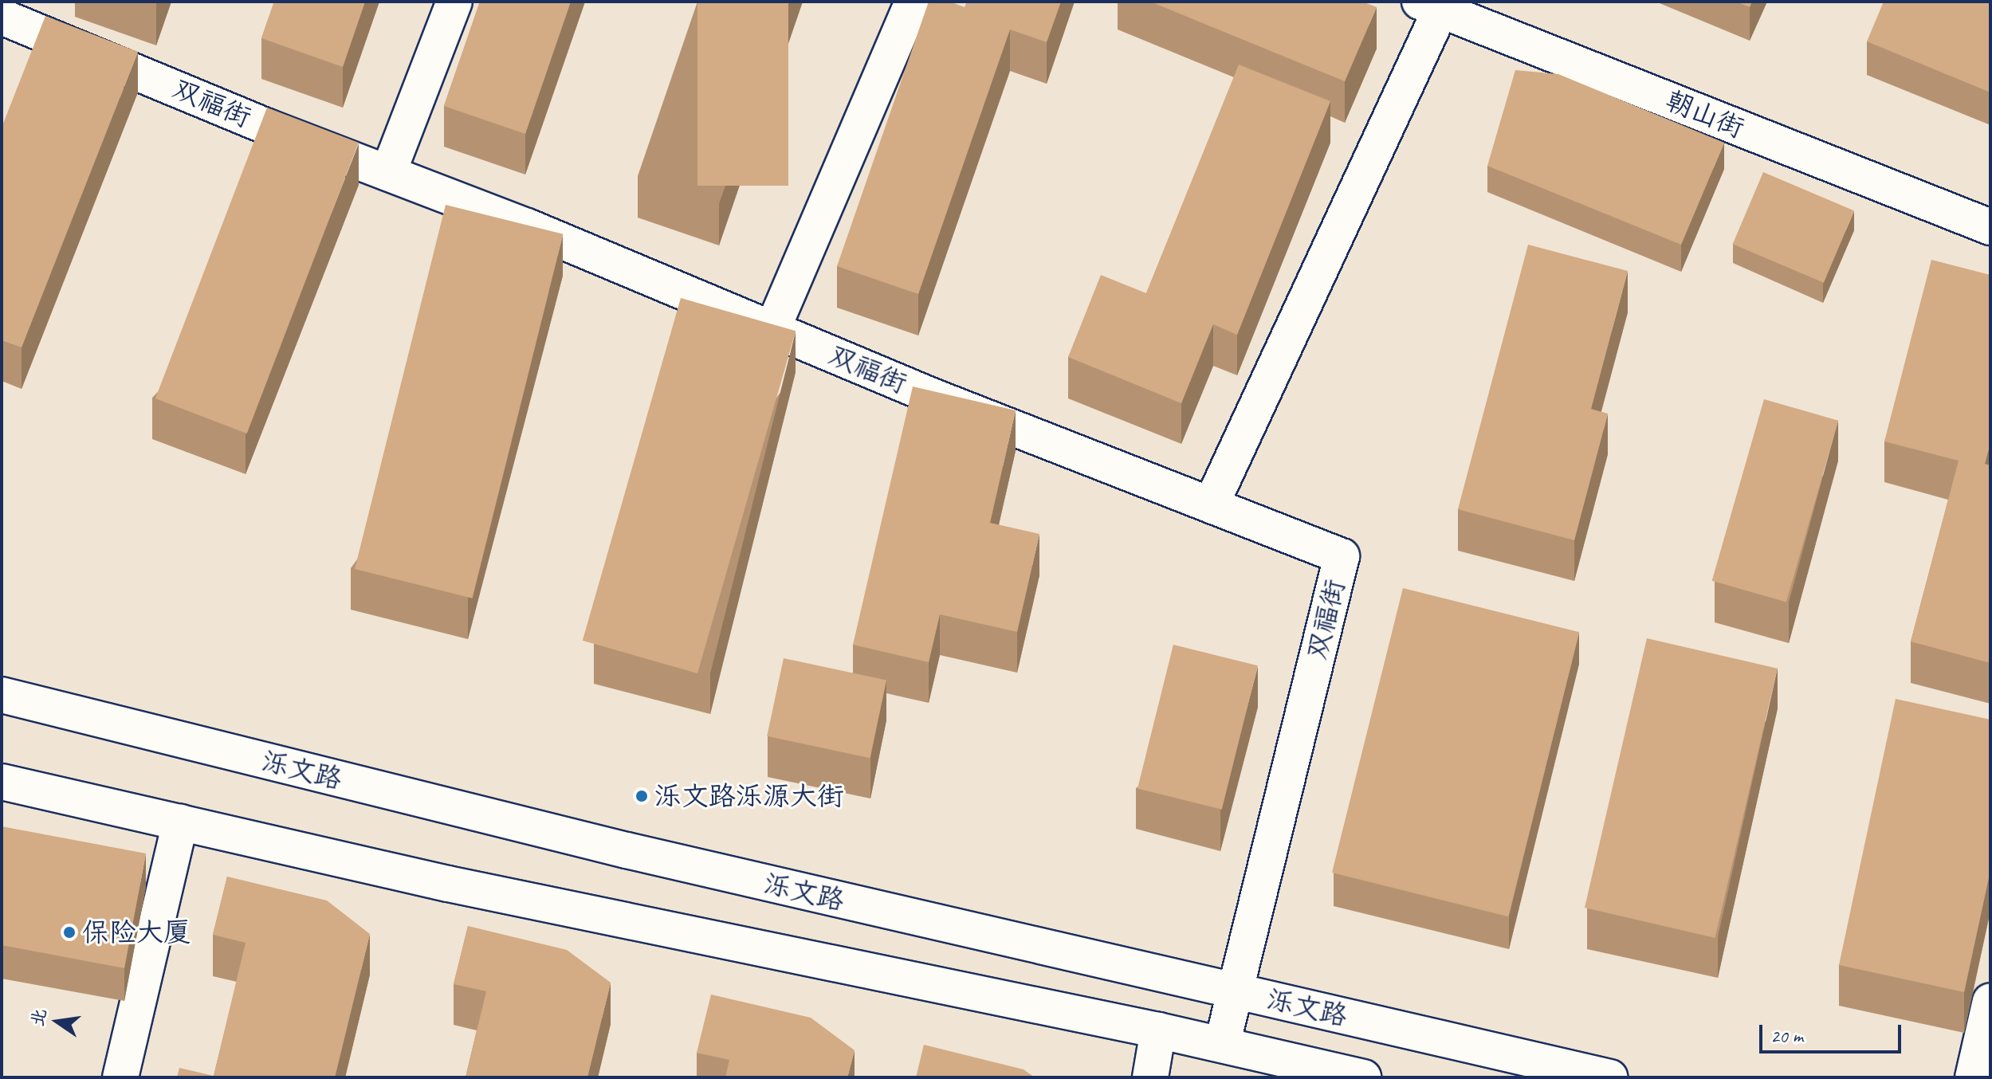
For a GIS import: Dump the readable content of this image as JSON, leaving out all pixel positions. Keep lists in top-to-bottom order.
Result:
{
  "streets": {
    "street": ["双福街", "朝山街", "泺文路"]
  },
  "crossings": [
    ["双福街", "泺文路"]
  ],
  "places": ["泺文路泺源大街", "保险大厦"],
  "scale_bar": "20 m",
  "north": "left"
}
